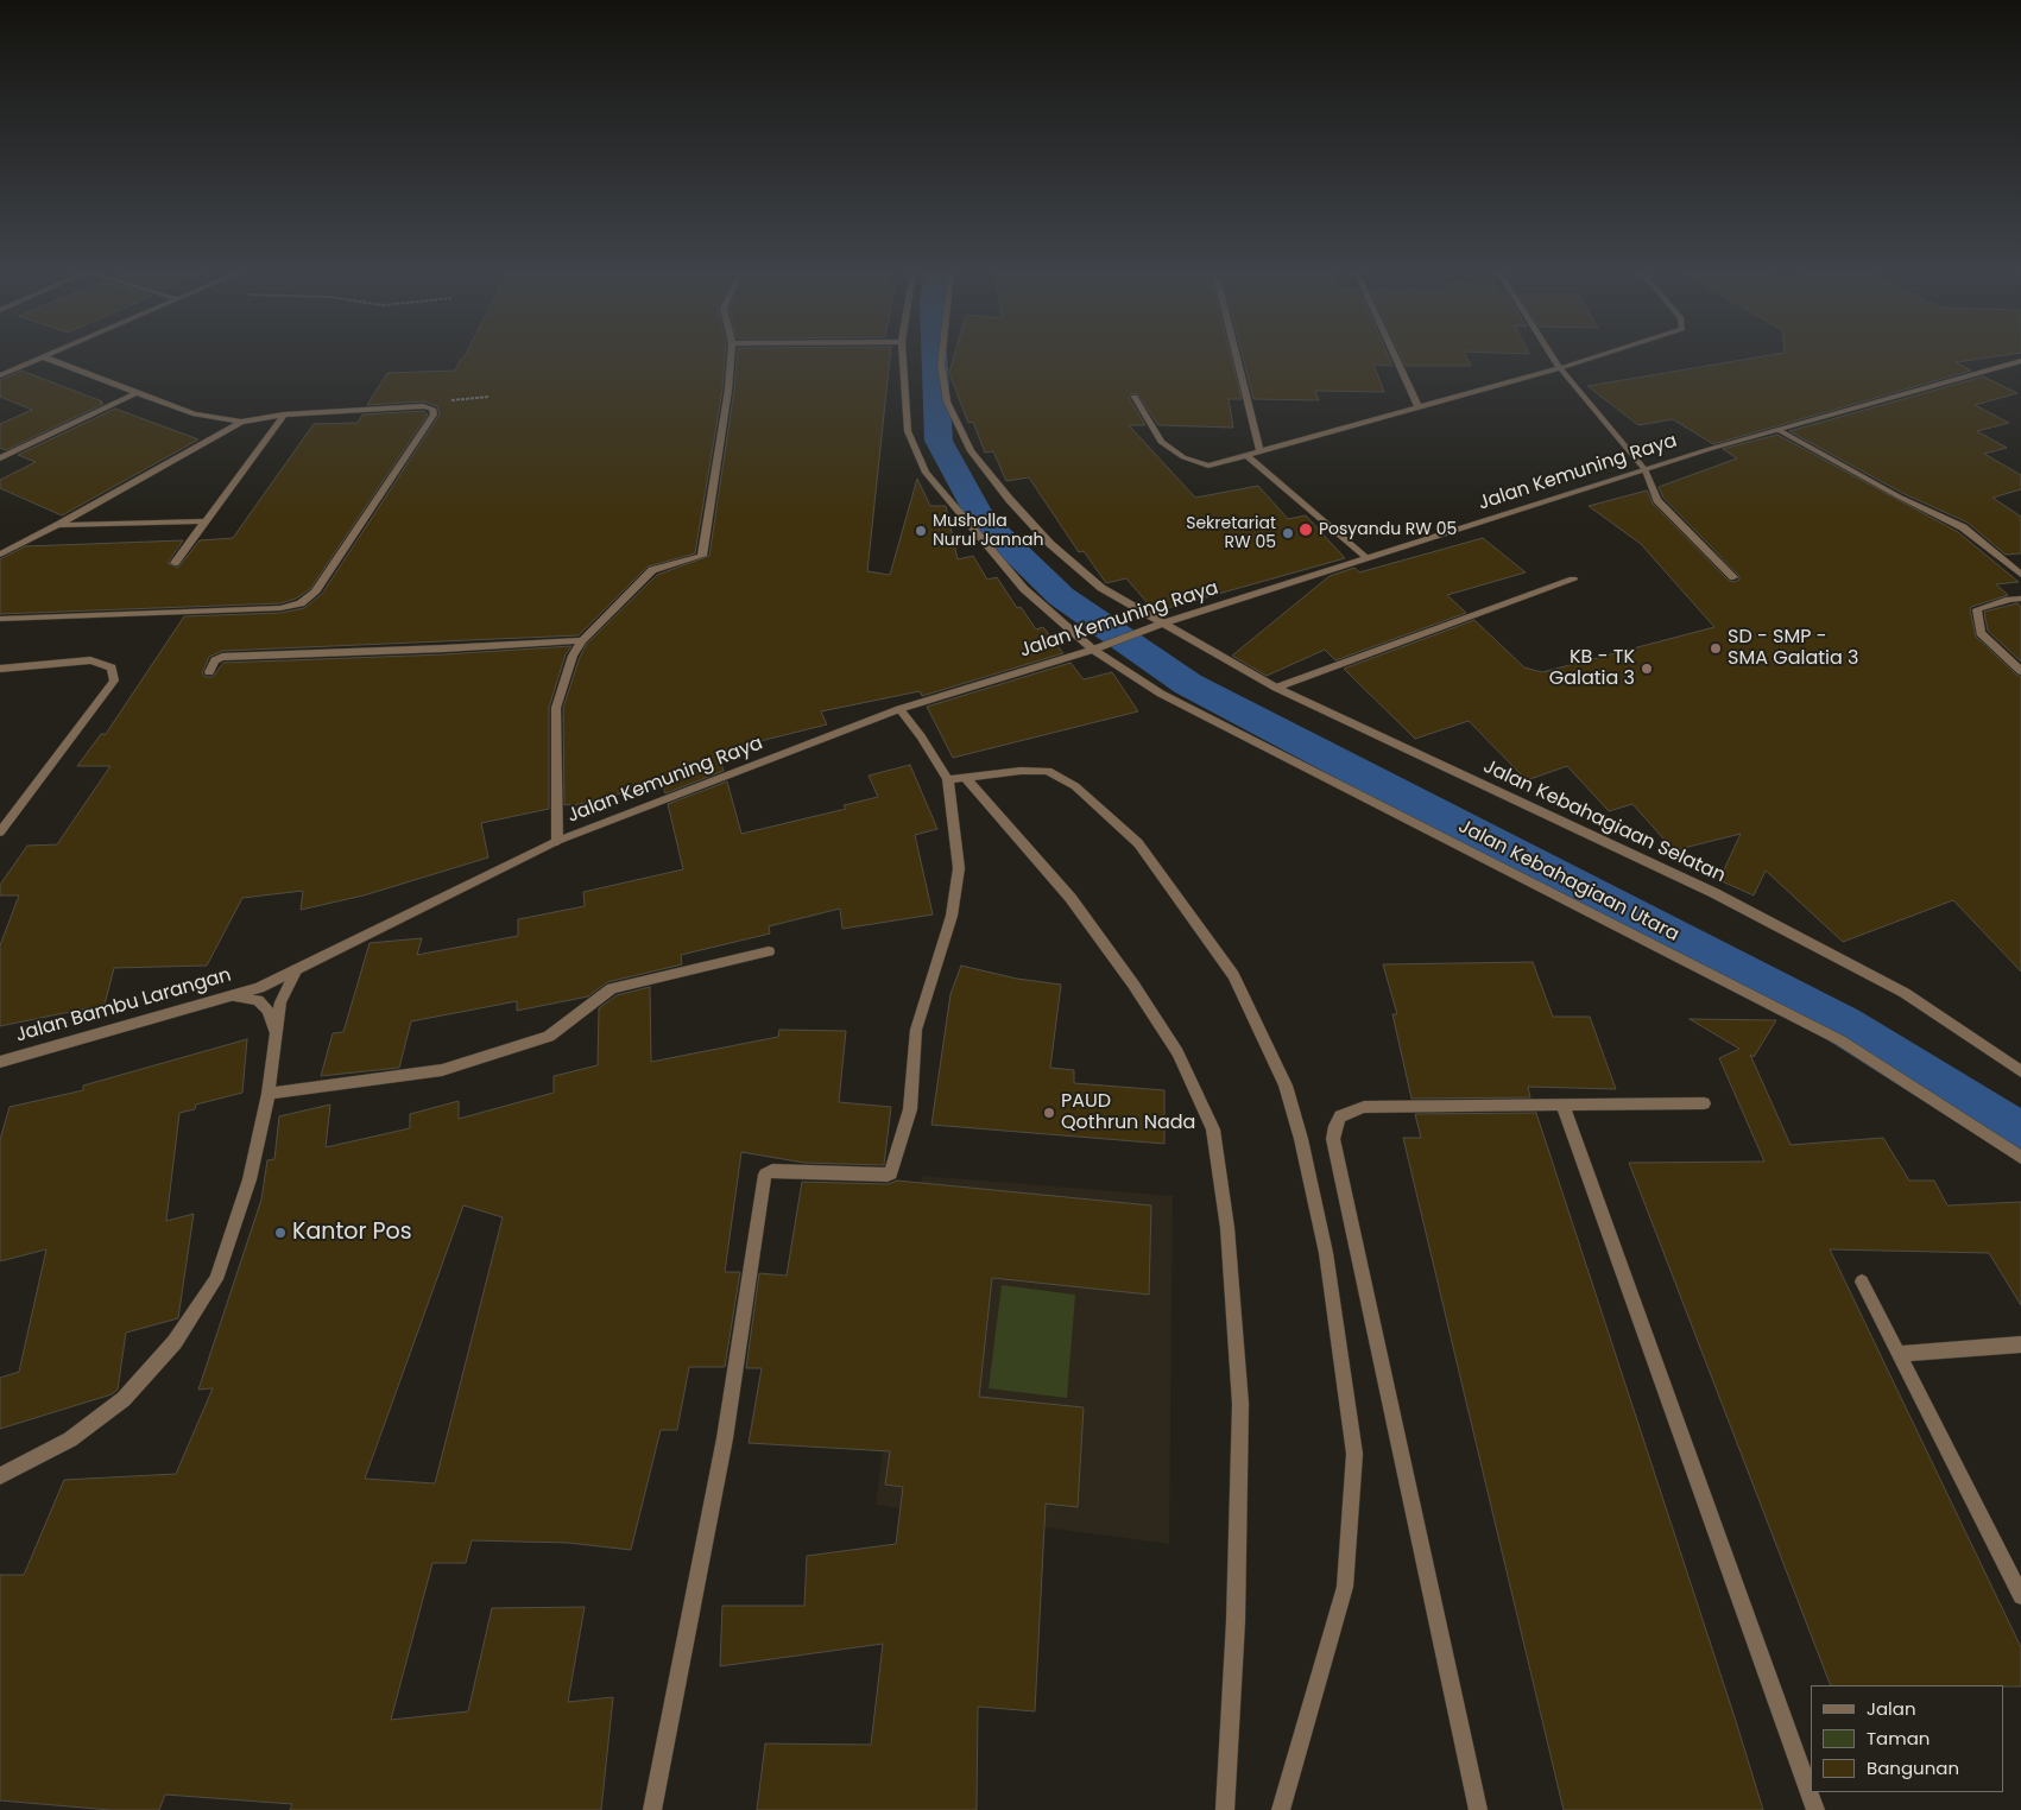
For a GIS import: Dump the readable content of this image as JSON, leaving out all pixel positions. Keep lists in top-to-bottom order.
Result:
{
  "streets": {
    "street": [
      "Jalan Kemuning Raya",
      "Jalan Kebahagiaan Selatan",
      "Jalan Kebahagiaan Utara",
      "Jalan Bambu Larangan"
    ]
  },
  "crossings": [
    ["Jalan Kemuning Raya", "Jalan Kebahagiaan Selatan"],
    ["Jalan Kemuning Raya", "Jalan Kebahagiaan Utara"],
    ["Jalan Kemuning Raya", "Jalan Bambu Larangan"]
  ],
  "places": [
    "Posyandu RW 05",
    "Musholla Nurul Jannah",
    "Sekretariat RW 05",
    "SD - SMP - SMA Galatia 3",
    "KB - TK Galatia 3",
    "PAUD Qothrun Nada",
    "Kantor Pos"
  ],
  "legend": ["Jalan", "Taman", "Bangunan"]
}
